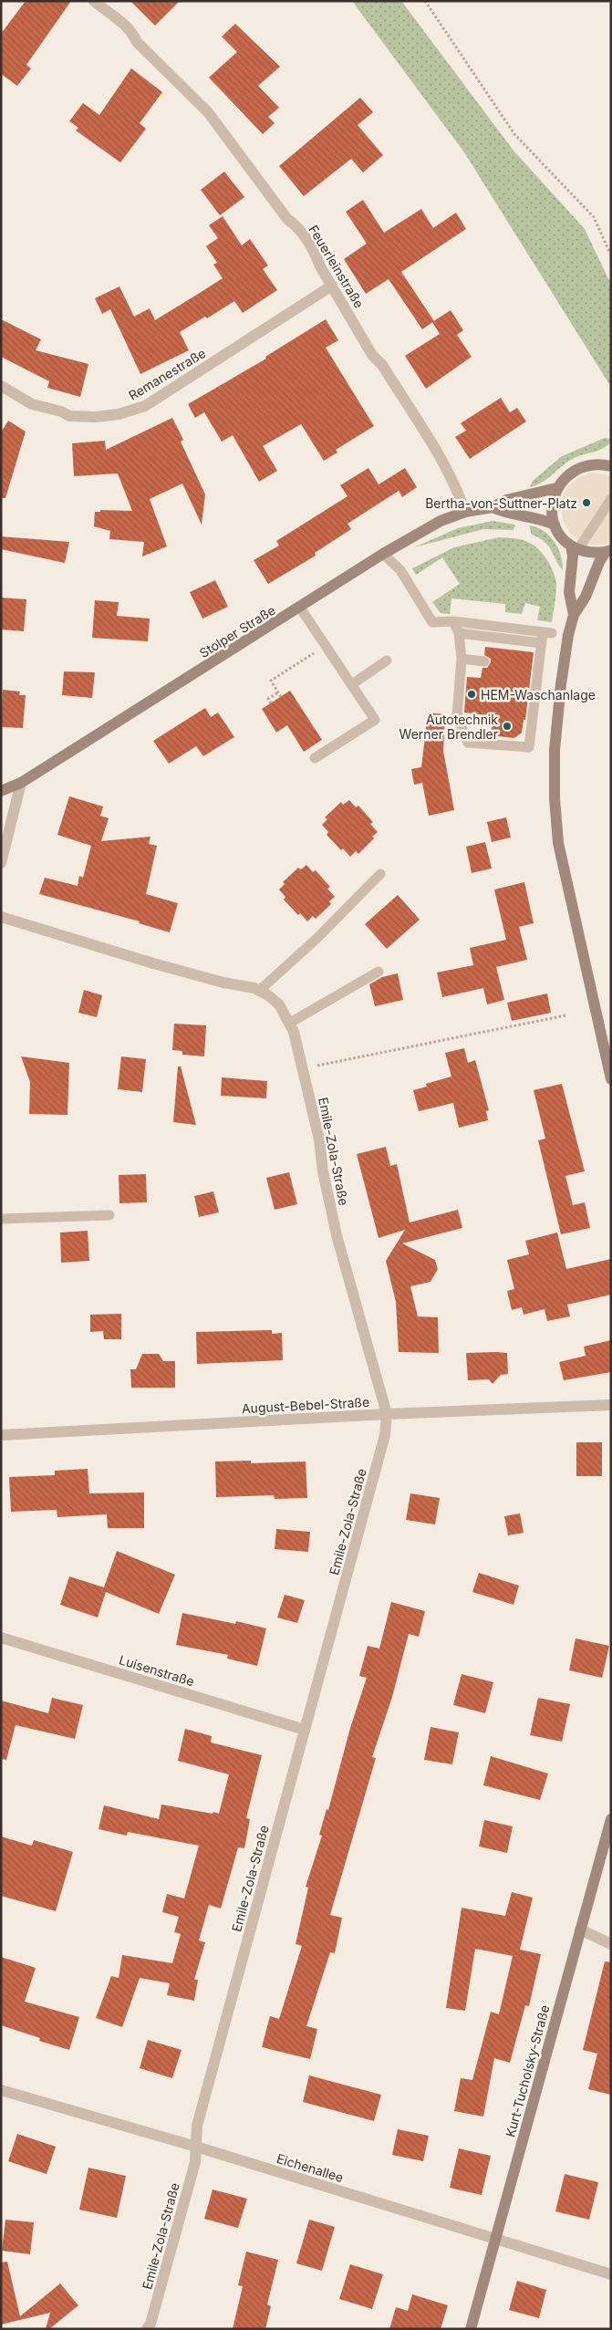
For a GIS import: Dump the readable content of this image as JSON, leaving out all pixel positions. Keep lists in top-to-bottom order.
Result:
{
  "streets": {
    "main road": ["Stolper Straße", "Kurt-Tucholsky-Straße"],
    "street": [
      "Feuerleinstraße",
      "Remanestraße",
      "Emile-Zola-Straße",
      "August-Bebel-Straße",
      "Luisenstraße",
      "Eichenallee"
    ]
  },
  "crossings": [
    ["Feuerleinstraße", "Remanestraße"],
    ["Feuerleinstraße", "Stolper Straße"],
    ["Emile-Zola-Straße", "August-Bebel-Straße"],
    ["Emile-Zola-Straße", "Luisenstraße"],
    ["Emile-Zola-Straße", "Eichenallee"],
    ["Kurt-Tucholsky-Straße", "Eichenallee"]
  ],
  "places": ["Bertha-von-Suttner-Platz", "HEM-Waschanlage", "Autotechnik Werner Brendler"]
}
